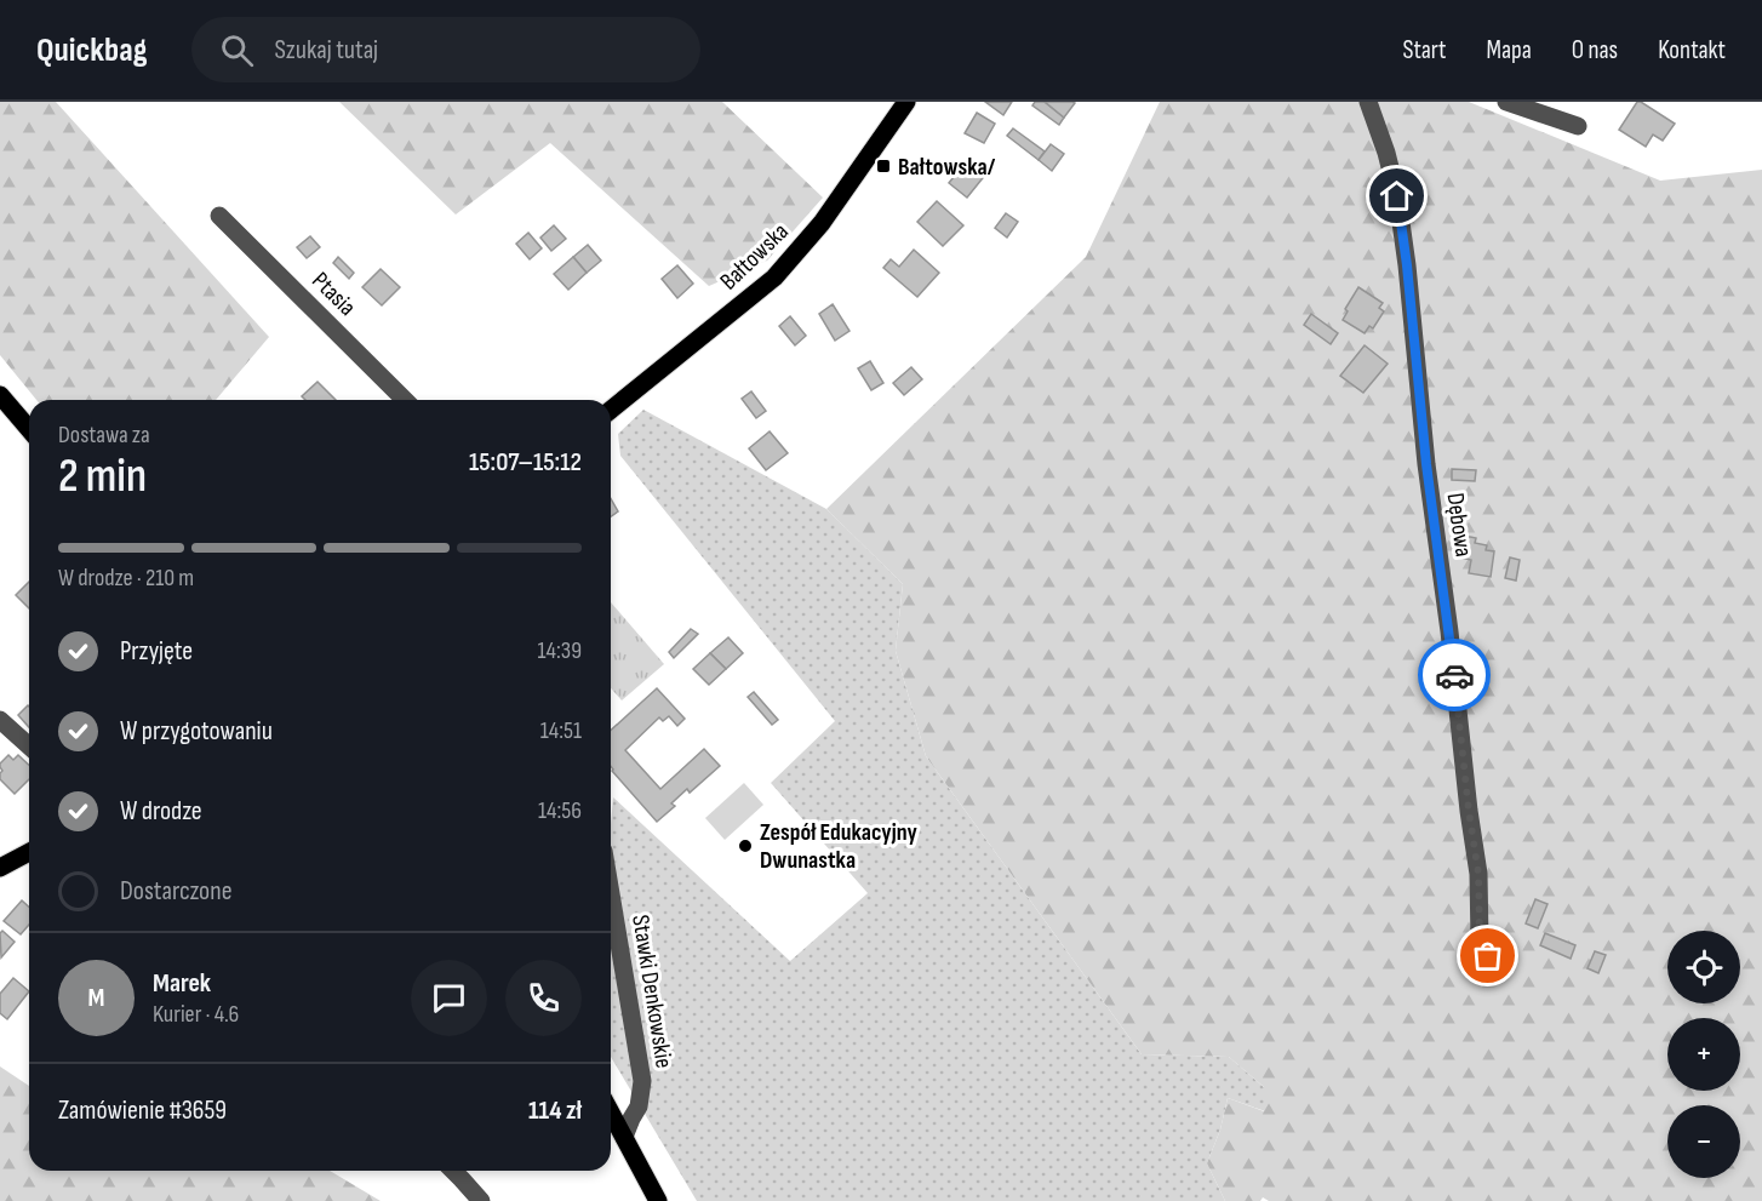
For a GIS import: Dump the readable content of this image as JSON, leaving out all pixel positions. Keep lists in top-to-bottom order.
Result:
{
  "streets": {
    "main road": ["Bałtowska"],
    "street": ["Ptasia", "Dębowa", "Stawki Denkowskie"]
  },
  "places": {
    "transit": ["Bałtowska/"],
    "other": ["Zespół Edukacyjny Dwunastka"]
  },
  "page": {
    "header": "Quickbag",
    "search": "Szukaj tutaj",
    "nav": [
      "Start",
      "Mapa",
      "O nas",
      "Kontakt"
    ],
    "heading": ["2 min", "Dostawa za", "15:07–15:12"],
    "panel": [
      "Marek",
      "Kurier · 4.6",
      "Zamówienie #3659",
      "114 zł"
    ],
    "bar": "W drodze · 210 m",
    "list": [
      ["Przyjęte", "14:39"],
      ["W przygotowaniu", "14:51"],
      ["W drodze", "14:56"],
      "Dostarczone"
    ],
    "map_buttons": ["+", "−"],
    "round": "M"
  }
}
